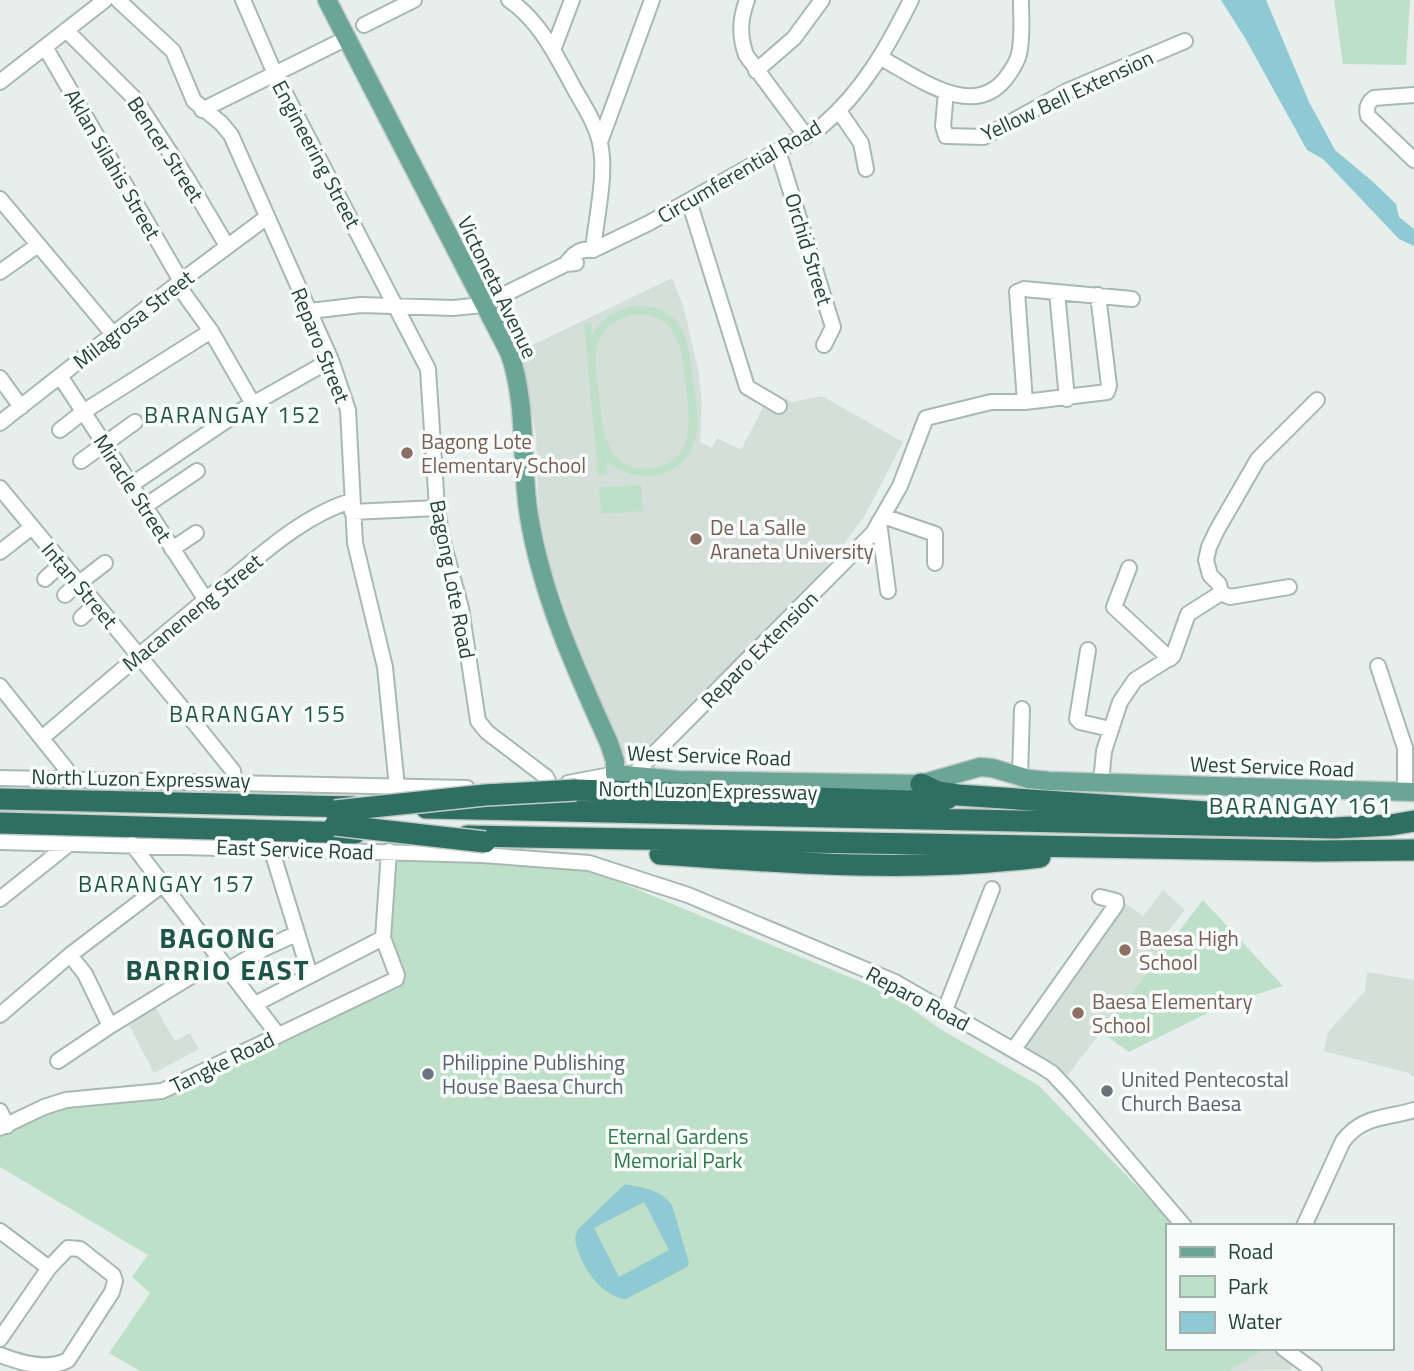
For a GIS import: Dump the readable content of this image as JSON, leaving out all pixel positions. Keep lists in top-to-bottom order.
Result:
{
  "streets": {
    "highway": ["North Luzon Expressway"],
    "main road": ["Victoneta Avenue", "West Service Road"],
    "street": [
      "Yellow Bell Extension",
      "Bencer Street",
      "Engineering Street",
      "Aklan Silahis Street",
      "Circumferential Road",
      "Orchid Street",
      "Milagrosa Street",
      "Reparo Street",
      "Miracle Street",
      "Bagong Lote Road",
      "Intan Street",
      "Macaneneng Street",
      "Reparo Extension",
      "East Service Road",
      "Reparo Road",
      "Tangke Road"
    ]
  },
  "crossings": [
    ["Bencer Street", "Milagrosa Street"],
    ["Engineering Street", "Circumferential Road"],
    ["Engineering Street", "Bagong Lote Road"],
    ["Aklan Silahis Street", "Milagrosa Street"],
    ["Circumferential Road", "Orchid Street"],
    ["Circumferential Road", "Victoneta Avenue"],
    ["Circumferential Road", "Reparo Street"],
    ["Circumferential Road", "Bagong Lote Road"],
    ["Victoneta Avenue", "Reparo Extension"],
    ["Victoneta Avenue", "West Service Road"],
    ["Milagrosa Street", "Reparo Street"],
    ["Milagrosa Street", "Miracle Street"],
    ["Reparo Street", "Macaneneng Street"],
    ["Reparo Street", "West Service Road"],
    ["Miracle Street", "Macaneneng Street"],
    ["Bagong Lote Road", "Macaneneng Street"],
    ["Bagong Lote Road", "West Service Road"],
    ["Intan Street", "Macaneneng Street"],
    ["Intan Street", "West Service Road"],
    ["Reparo Extension", "West Service Road"],
    ["East Service Road", "Reparo Road"]
  ],
  "districts": [
    "BARANGAY 152",
    "BARANGAY 155",
    "BARANGAY 161",
    "BARANGAY 157",
    "BAGONG BARRIO EAST"
  ],
  "parks": ["Eternal Gardens Memorial Park"],
  "places": [
    "Bagong Lote Elementary School",
    "De La Salle Araneta University",
    "Baesa High School",
    "Baesa Elementary School",
    "Philippine Publishing House Baesa Church",
    "United Pentecostal Church Baesa"
  ],
  "legend": ["Road", "Park", "Water"]
}
